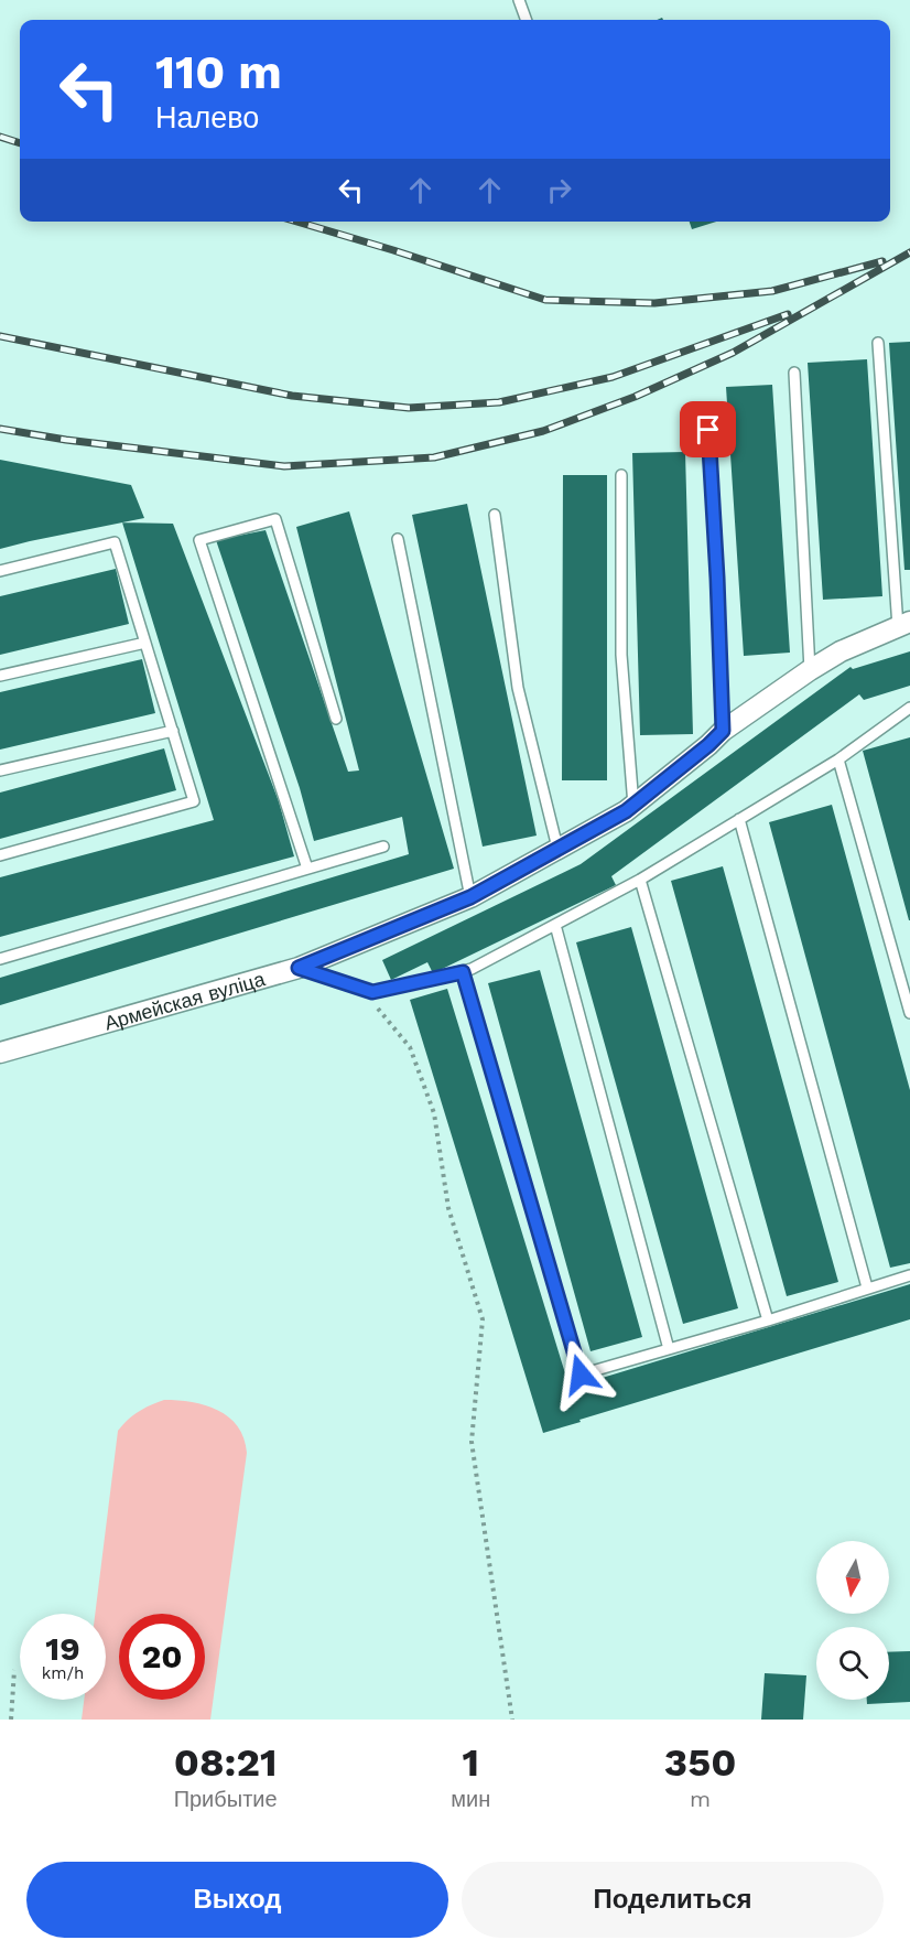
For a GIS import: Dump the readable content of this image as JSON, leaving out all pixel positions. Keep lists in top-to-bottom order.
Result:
{
  "streets": {
    "street": ["Армейская вуліца"]
  },
  "north": "bottom",
  "page": {
    "turn": ["110 m", "Налево"],
    "speed": "19 km/h",
    "limit": "20",
    "eta": [
      "08:21",
      "Прибытие",
      "1",
      "мин",
      "350",
      "m"
    ],
    "buttons": ["Выход", "Поделиться"]
  }
}
